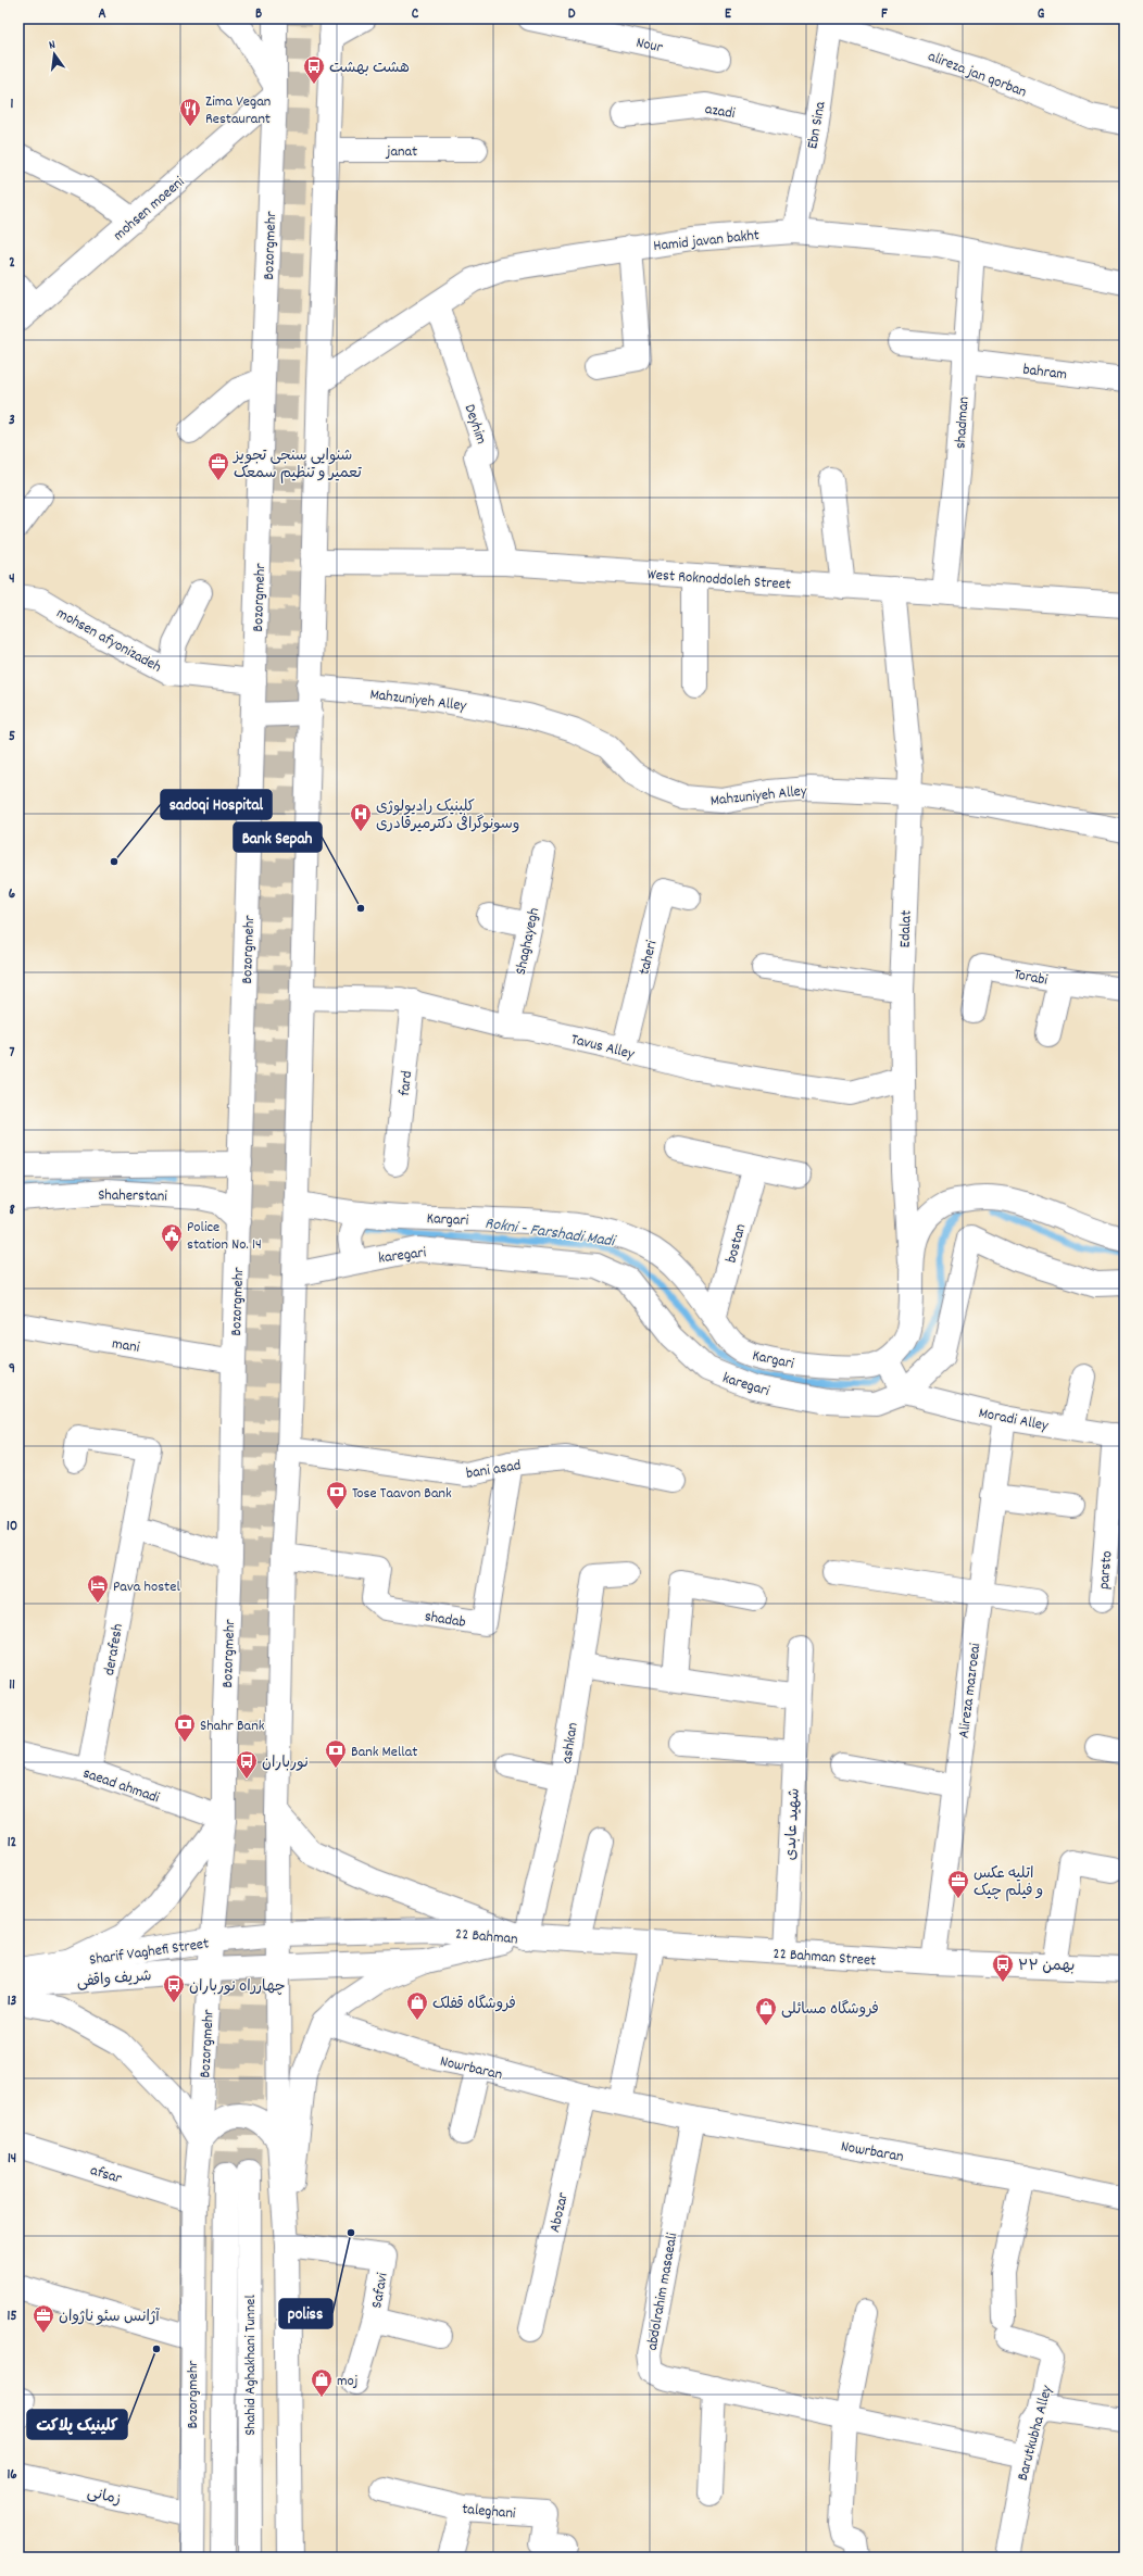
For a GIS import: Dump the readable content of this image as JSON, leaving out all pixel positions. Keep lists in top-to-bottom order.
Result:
{
  "streets": {
    "street": [
      "Nour",
      "alireza jan qorban",
      "azadi",
      "Ebn Sina",
      "janat",
      "mohsen moeeni",
      "Hamid javan bakht",
      "Bozorgmehr",
      "bahram",
      "shadman",
      "Deyhim",
      "West Roknoddoleh Street",
      "mohsen afyonizadeh",
      "Mahzuniyeh Alley",
      "Edalat",
      "Shaghayegh",
      "taheri",
      "Torabi",
      "Tavus Alley",
      "fard",
      "Shaherstani",
      "Kargari",
      "bostan",
      "karegari",
      "mani",
      "Moradi Alley",
      "bani asad",
      "parsto",
      "shadab",
      "derafesh",
      "Alireza mazroeai",
      "ashkan",
      "saead ahmadi",
      "شهید عابدی",
      "22 Bahman",
      "Sharif Vaghefi Street",
      "22 Bahman Street",
      "شریف واقفی",
      "Nowrbaran",
      "afsar",
      "Abozar",
      "Safavi",
      "abdolrahim masaeali",
      "Shahid Aghakhani Tunnel",
      "Barutkubha Alley",
      "زمانی",
      "taleghani"
    ]
  },
  "crossings": [
    ["alireza jan qorban", "Ebn Sina"],
    ["azadi", "Ebn Sina"],
    ["Ebn Sina", "Hamid javan bakht"],
    ["mohsen moeeni", "Bozorgmehr"],
    ["Hamid javan bakht", "shadman"],
    ["Hamid javan bakht", "Deyhim"],
    ["Bozorgmehr", "mohsen afyonizadeh"],
    ["Bozorgmehr", "Shaherstani"],
    ["Bozorgmehr", "mani"],
    ["Bozorgmehr", "saead ahmadi"],
    ["Bozorgmehr", "Sharif Vaghefi Street"],
    ["Bozorgmehr", "شریف واقفی"],
    ["Bozorgmehr", "afsar"],
    ["Bozorgmehr", "زمانی"],
    ["bahram", "shadman"],
    ["shadman", "West Roknoddoleh Street"],
    ["Deyhim", "West Roknoddoleh Street"],
    ["West Roknoddoleh Street", "Edalat"],
    ["Mahzuniyeh Alley", "Edalat"],
    ["Edalat", "Tavus Alley"],
    ["Shaghayegh", "Tavus Alley"],
    ["taheri", "Tavus Alley"],
    ["Tavus Alley", "fard"],
    ["Kargari", "bostan"],
    ["karegari", "Moradi Alley"],
    ["Moradi Alley", "parsto"],
    ["Moradi Alley", "Alireza mazroeai"],
    ["bani asad", "shadab"],
    ["derafesh", "saead ahmadi"],
    ["Alireza mazroeai", "22 Bahman Street"],
    ["ashkan", "22 Bahman"],
    ["ashkan", "22 Bahman Street"],
    ["شهید عابدی", "22 Bahman Street"],
    ["22 Bahman", "Sharif Vaghefi Street"],
    ["22 Bahman", "22 Bahman Street"],
    ["22 Bahman", "شریف واقفی"],
    ["Nowrbaran", "Abozar"],
    ["Nowrbaran", "abdolrahim masaeali"],
    ["Nowrbaran", "Barutkubha Alley"],
    ["abdolrahim masaeali", "Barutkubha Alley"]
  ],
  "water": ["Rokni - Farshadi Madi"],
  "places": {
    "bus stop": [
      "هشت بهشت",
      "نورباران",
      "۲۲ بهمن",
      "چهارراه نورباران"
    ],
    "restaurant": ["Zima Vegan Restaurant"],
    "office": ["شنوایی سنجی تجویز تعمیر و تنظیم سمعک", "اتلیه عکس و فیلم چیک", "آژانس سئو ناژوان"],
    "hospital": ["کلینیک رادیولوژی وسونوگرافی دکترمیرقادری"],
    "other": [
      "sadoqi Hospital",
      "Bank Sepah",
      "poliss",
      "کلینیک پلاکت"
    ],
    "public building": ["Police station No. 14"],
    "bank": ["Tose Taavon Bank", "Shahr Bank", "Bank Mellat"],
    "hotel": ["Pava hostel"],
    "shop": ["فروشگاه قفلک", "فروشگاه مسائلی", "moj"]
  },
  "north": "top",
  "grid": {
    "columns": [
      "A",
      "B",
      "C",
      "D",
      "E",
      "F",
      "G"
    ],
    "rows": [
      "1",
      "2",
      "3",
      "4",
      "5",
      "6",
      "7",
      "8",
      "9",
      "10",
      "11",
      "12",
      "13",
      "14",
      "15",
      "16"
    ]
  }
}
